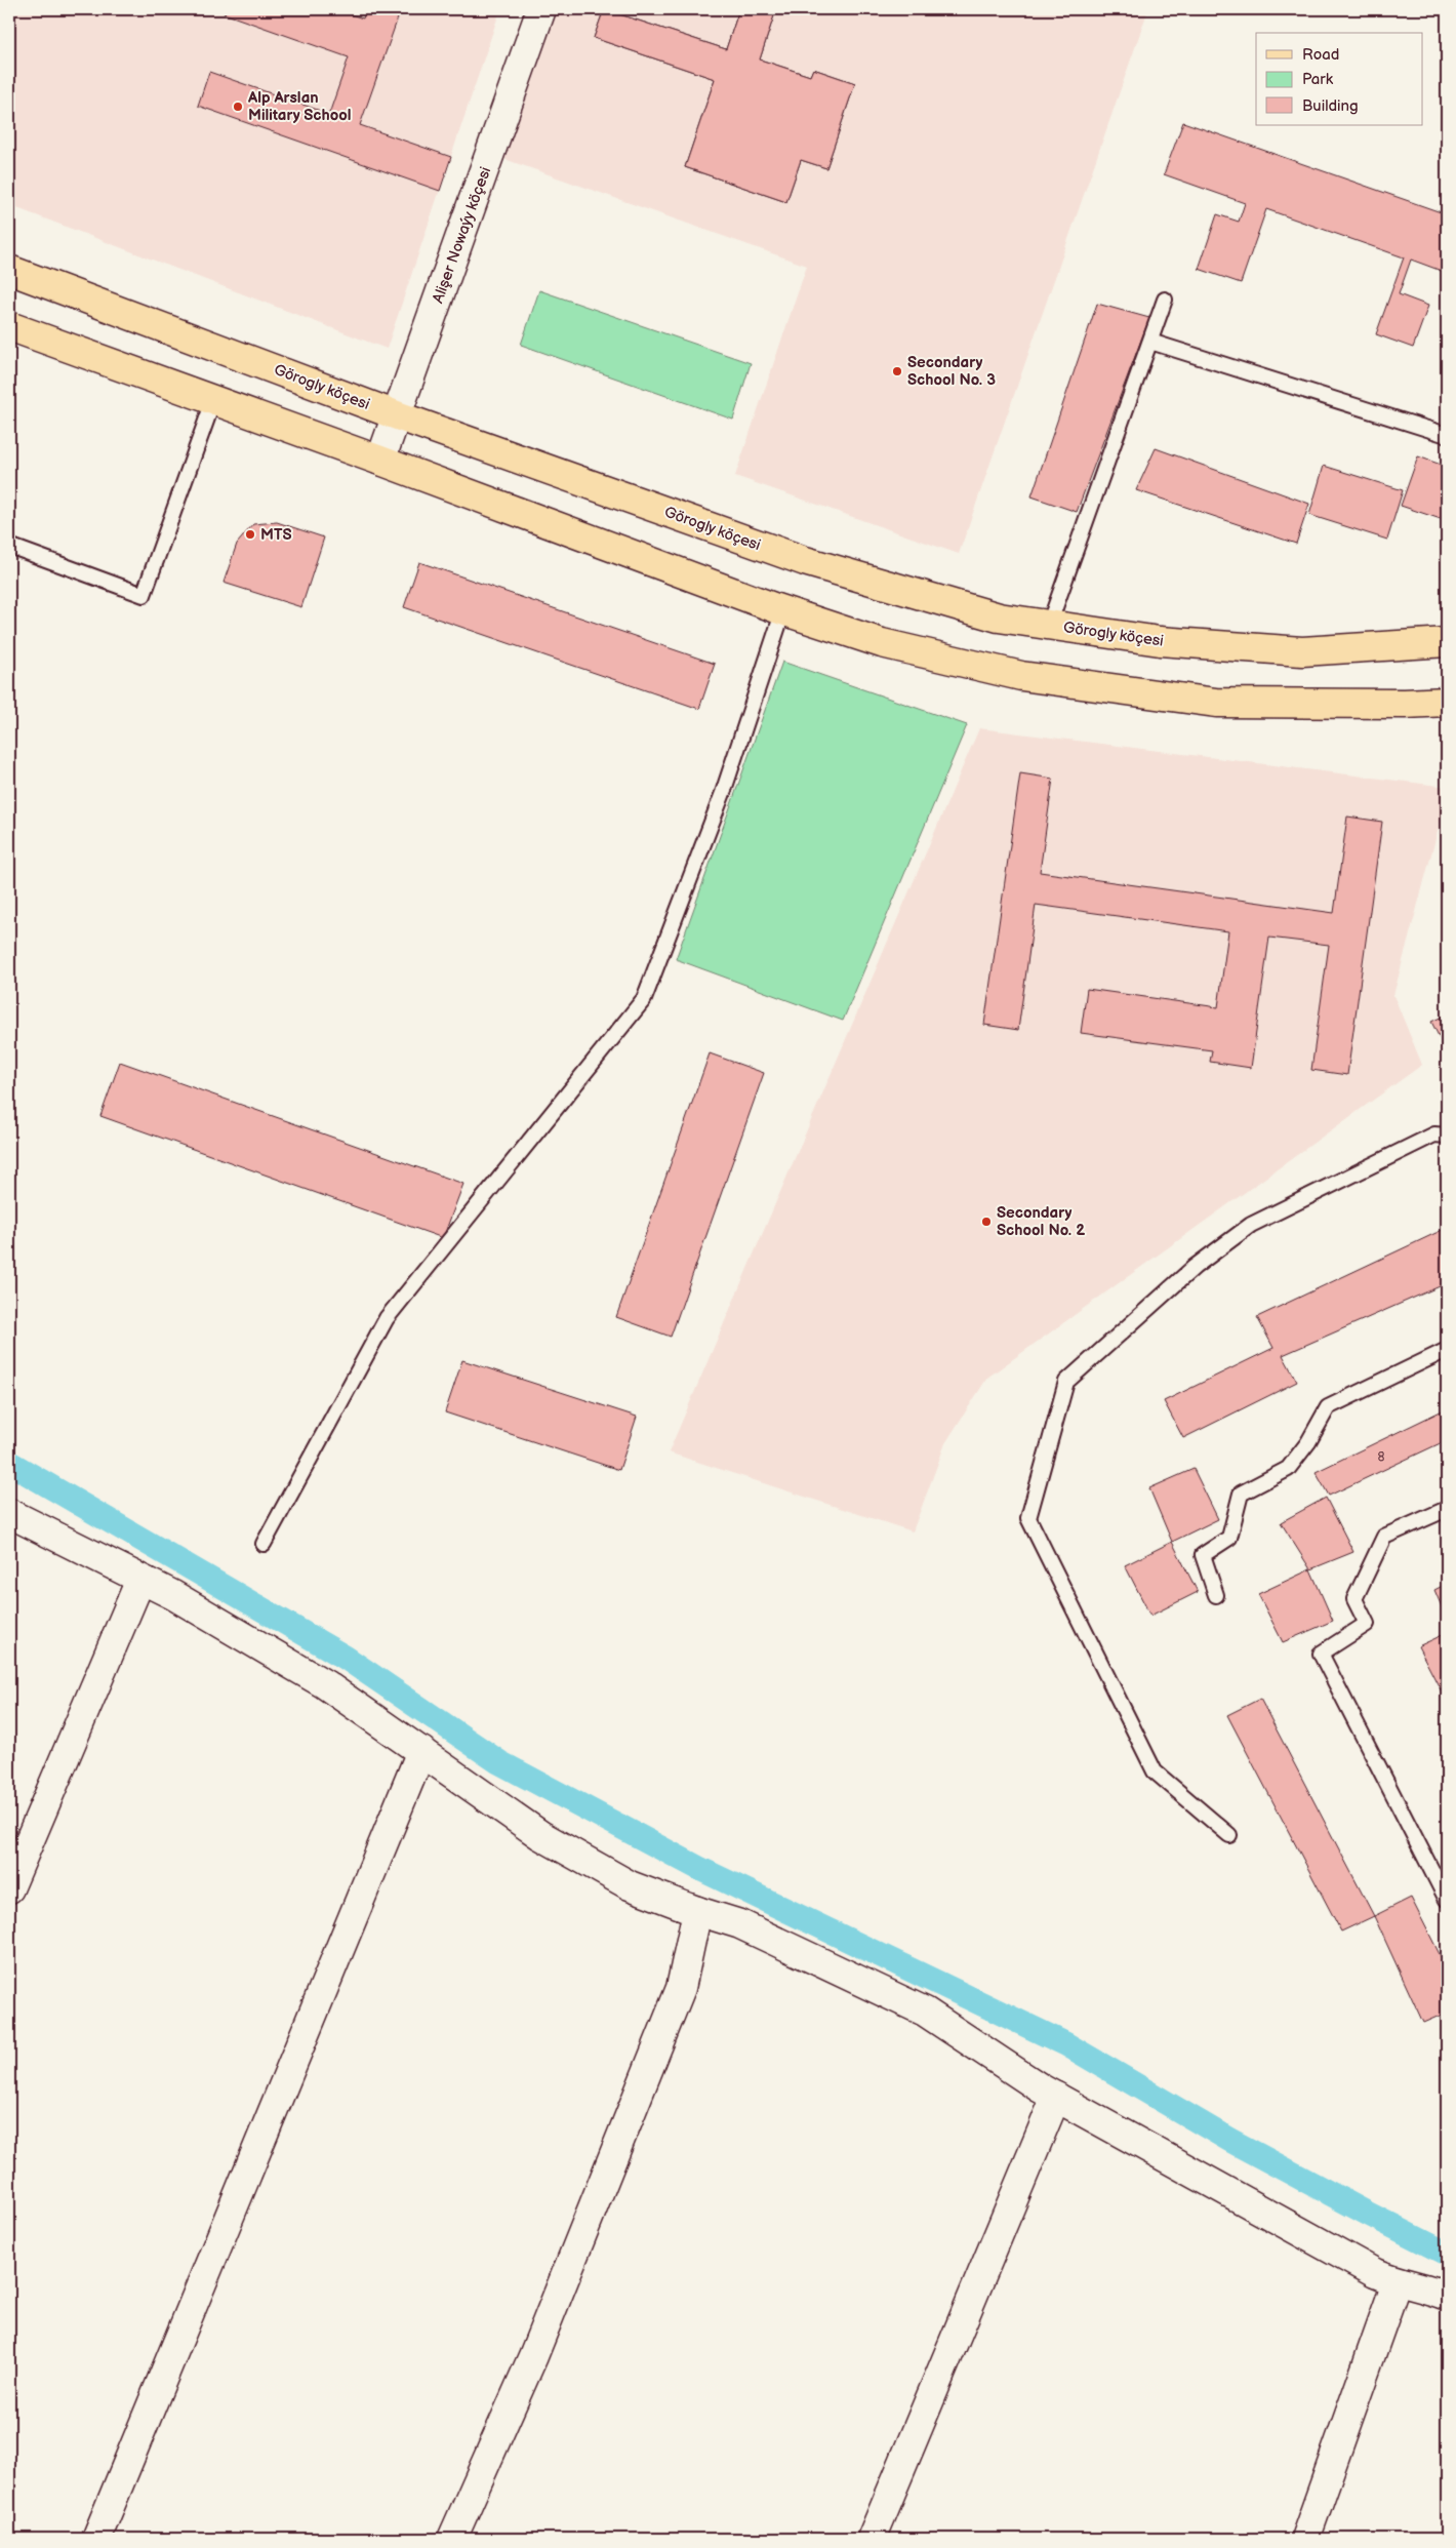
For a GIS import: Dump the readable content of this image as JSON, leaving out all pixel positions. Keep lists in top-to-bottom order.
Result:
{
  "streets": {
    "main road": ["Görogly köçesi"],
    "street": ["Alişer Nowaýy köçesi"]
  },
  "crossings": [
    ["Alişer Nowaýy köçesi", "Görogly köçesi"]
  ],
  "places": [
    "Alp Arslan Military School",
    "Secondary School No. 3",
    "MTS",
    "Secondary School No. 2"
  ],
  "house_numbers": ["8"],
  "legend": ["Road", "Park", "Building"]
}
